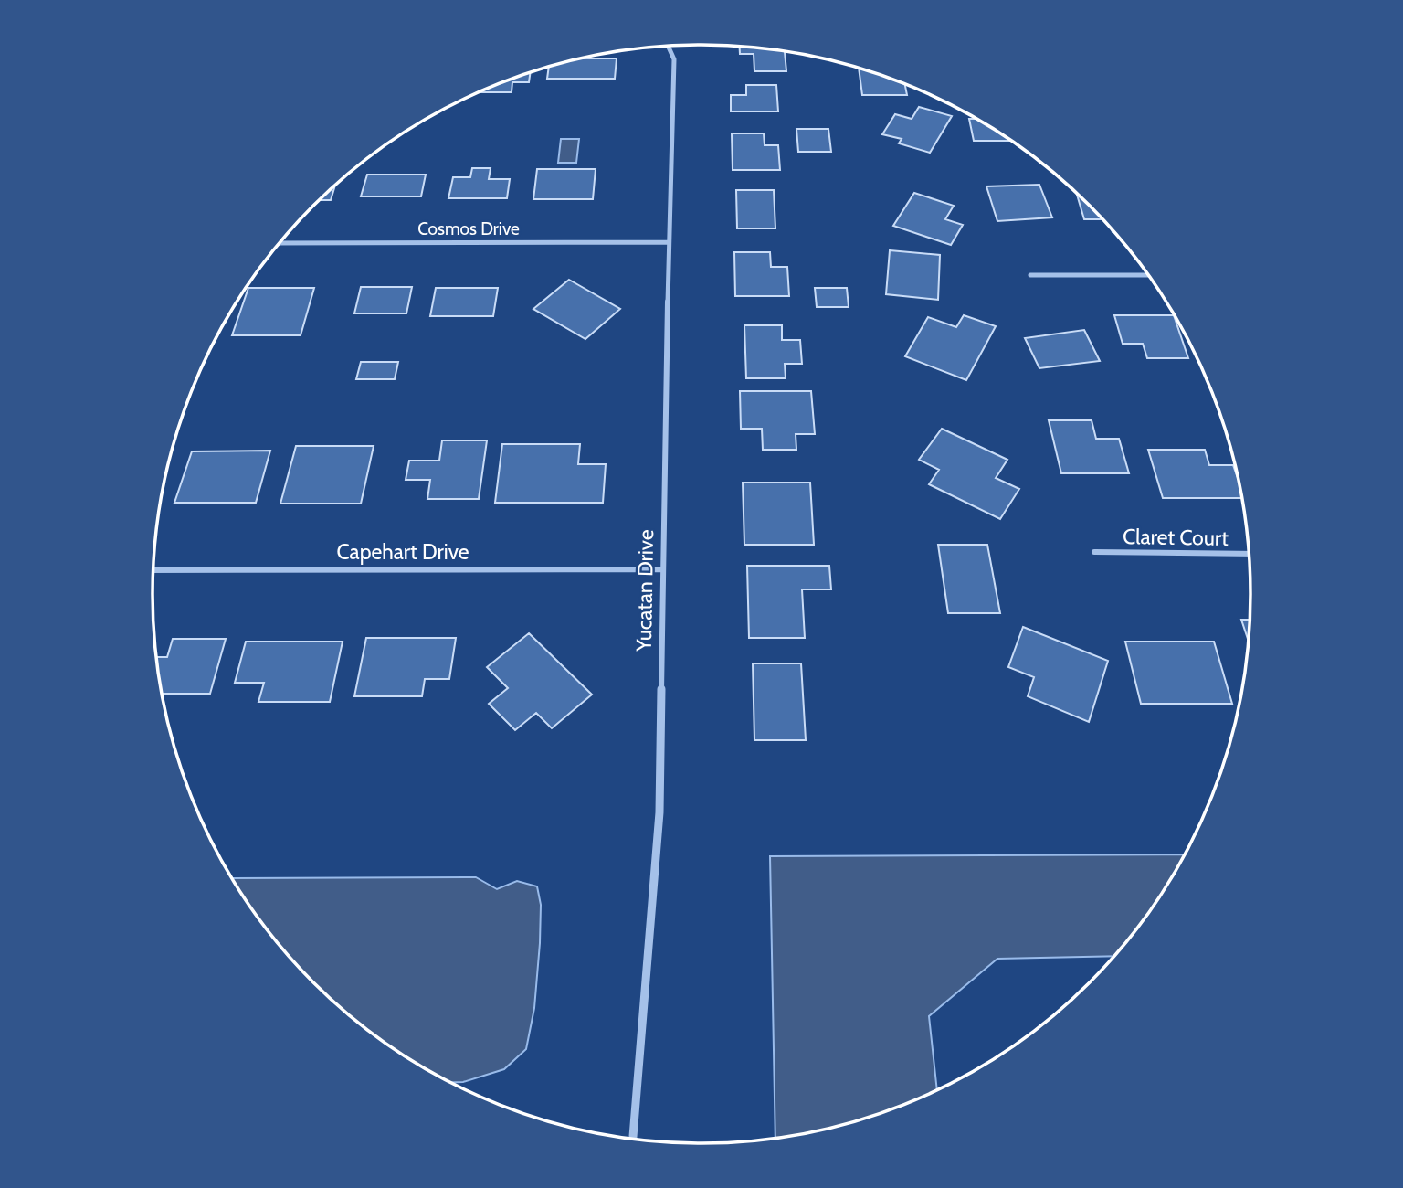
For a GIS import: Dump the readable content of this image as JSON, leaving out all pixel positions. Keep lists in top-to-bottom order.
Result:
{
  "streets": {
    "street": [
      "Cosmos Drive",
      "Claret Court",
      "Capehart Drive",
      "Yucatan Drive"
    ]
  },
  "crossings": [
    ["Cosmos Drive", "Yucatan Drive"],
    ["Capehart Drive", "Yucatan Drive"]
  ]
}
